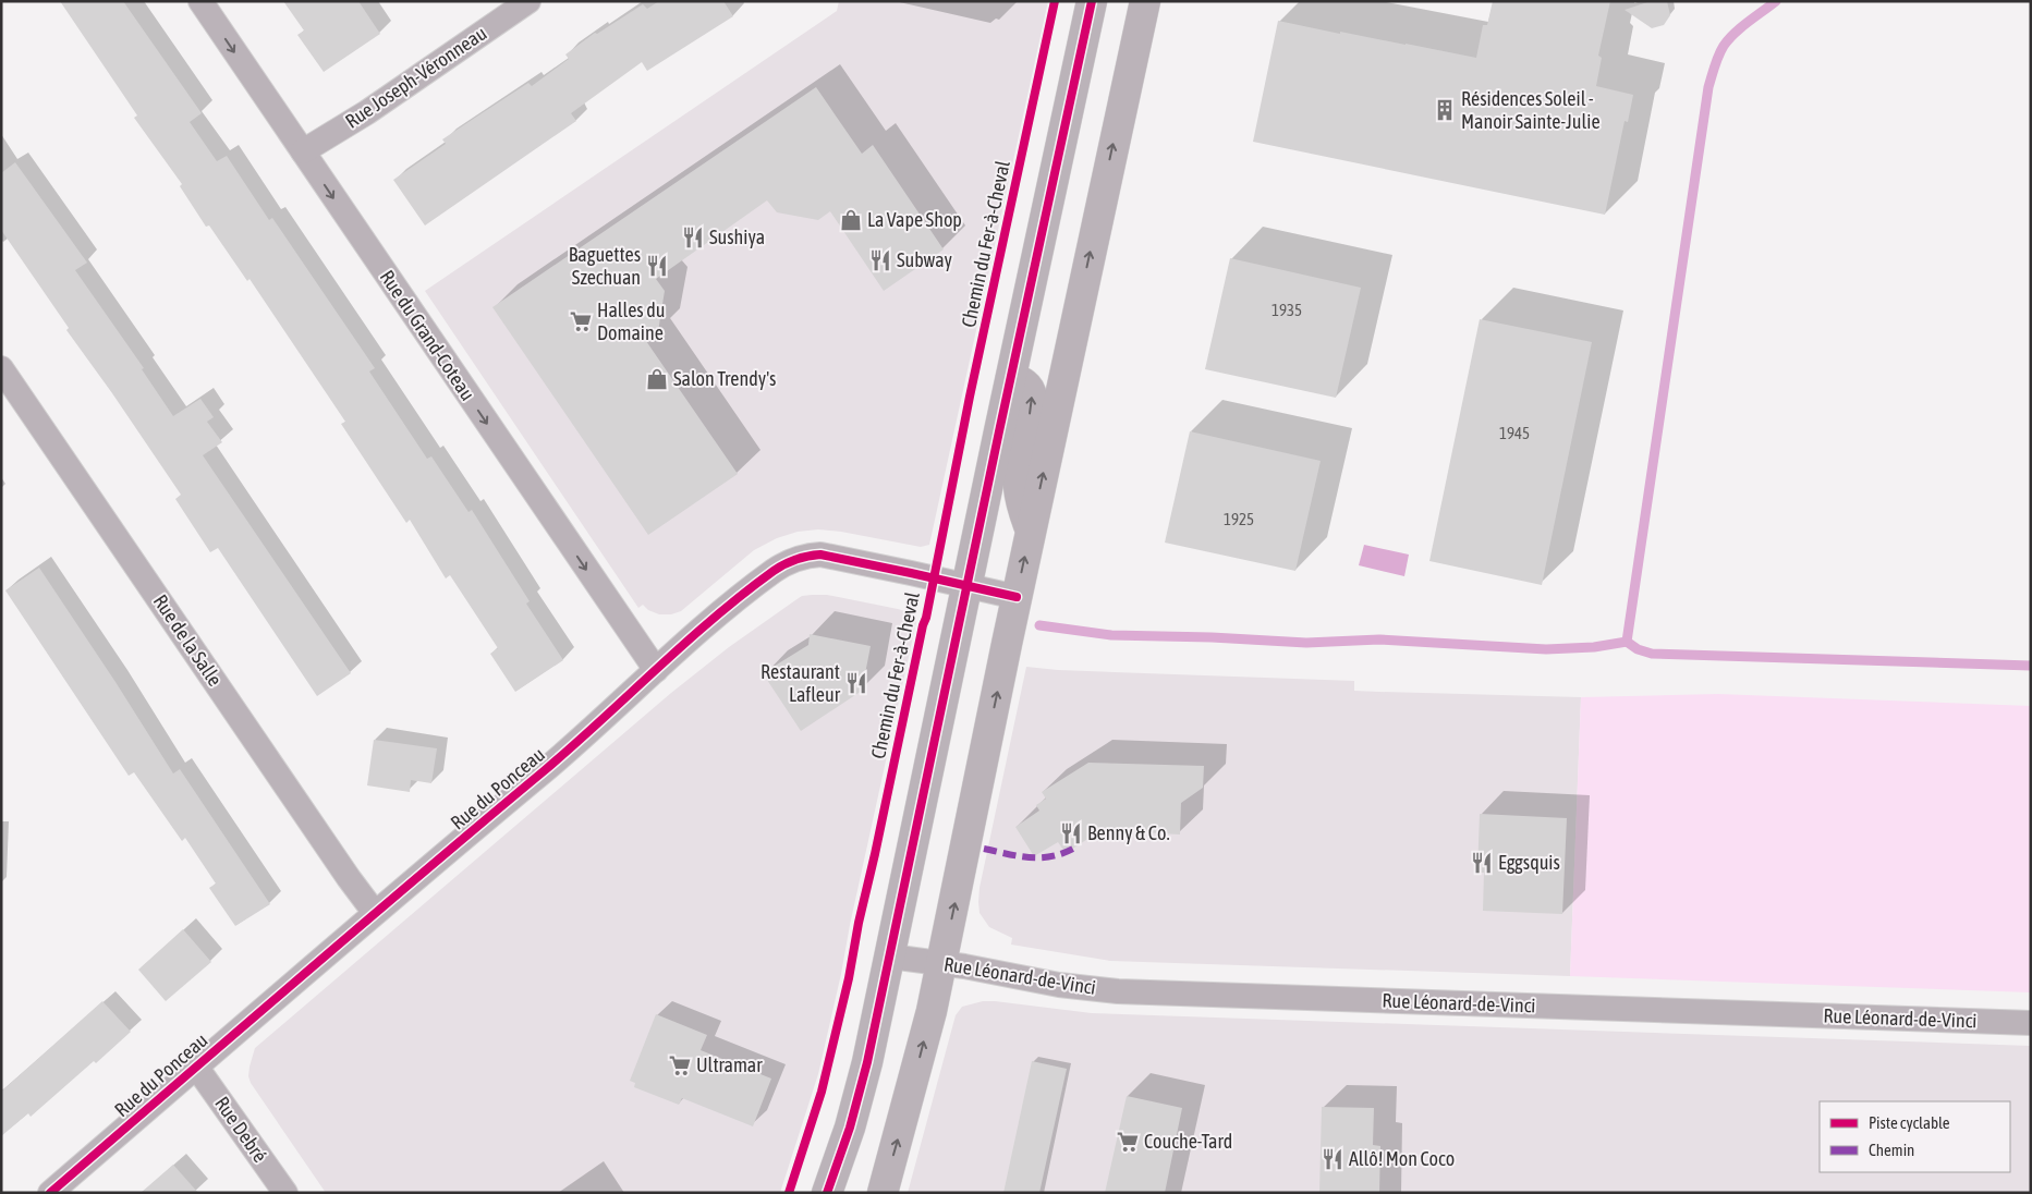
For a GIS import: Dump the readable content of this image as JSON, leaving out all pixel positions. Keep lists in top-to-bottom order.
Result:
{
  "streets": {
    "street": [
      "Rue Joseph-Véronneau",
      "Rue du Grand-Coteau",
      "Rue de la Salle",
      "Rue du Ponceau",
      "Rue Léonard-de-Vinci",
      "Rue Debré"
    ],
    "cycle path": ["Chemin du Fer-à-Cheval"]
  },
  "crossings": [
    ["Rue Joseph-Véronneau", "Rue du Grand-Coteau"],
    ["Rue du Grand-Coteau", "Rue du Ponceau"],
    ["Rue de la Salle", "Rue du Ponceau"],
    ["Rue du Ponceau", "Rue Debré"]
  ],
  "one_way": ["Rue du Grand-Coteau"],
  "places": {
    "building": ["Résidences Soleil - Manoir Sainte-Julie"],
    "shop": ["La Vape Shop", "Salon Trendy's"],
    "restaurant": [
      "Sushiya",
      "Subway",
      "Baguettes Szechuan",
      "Restaurant Lafleur",
      "Benny & Co.",
      "Eggsquis",
      "Allô! Mon Coco"
    ],
    "supermarket": ["Halles du Domaine", "Ultramar", "Couche-Tard"]
  },
  "house_numbers": ["1935", "1945", "1925"],
  "legend": ["Piste cyclable", "Chemin"]
}
